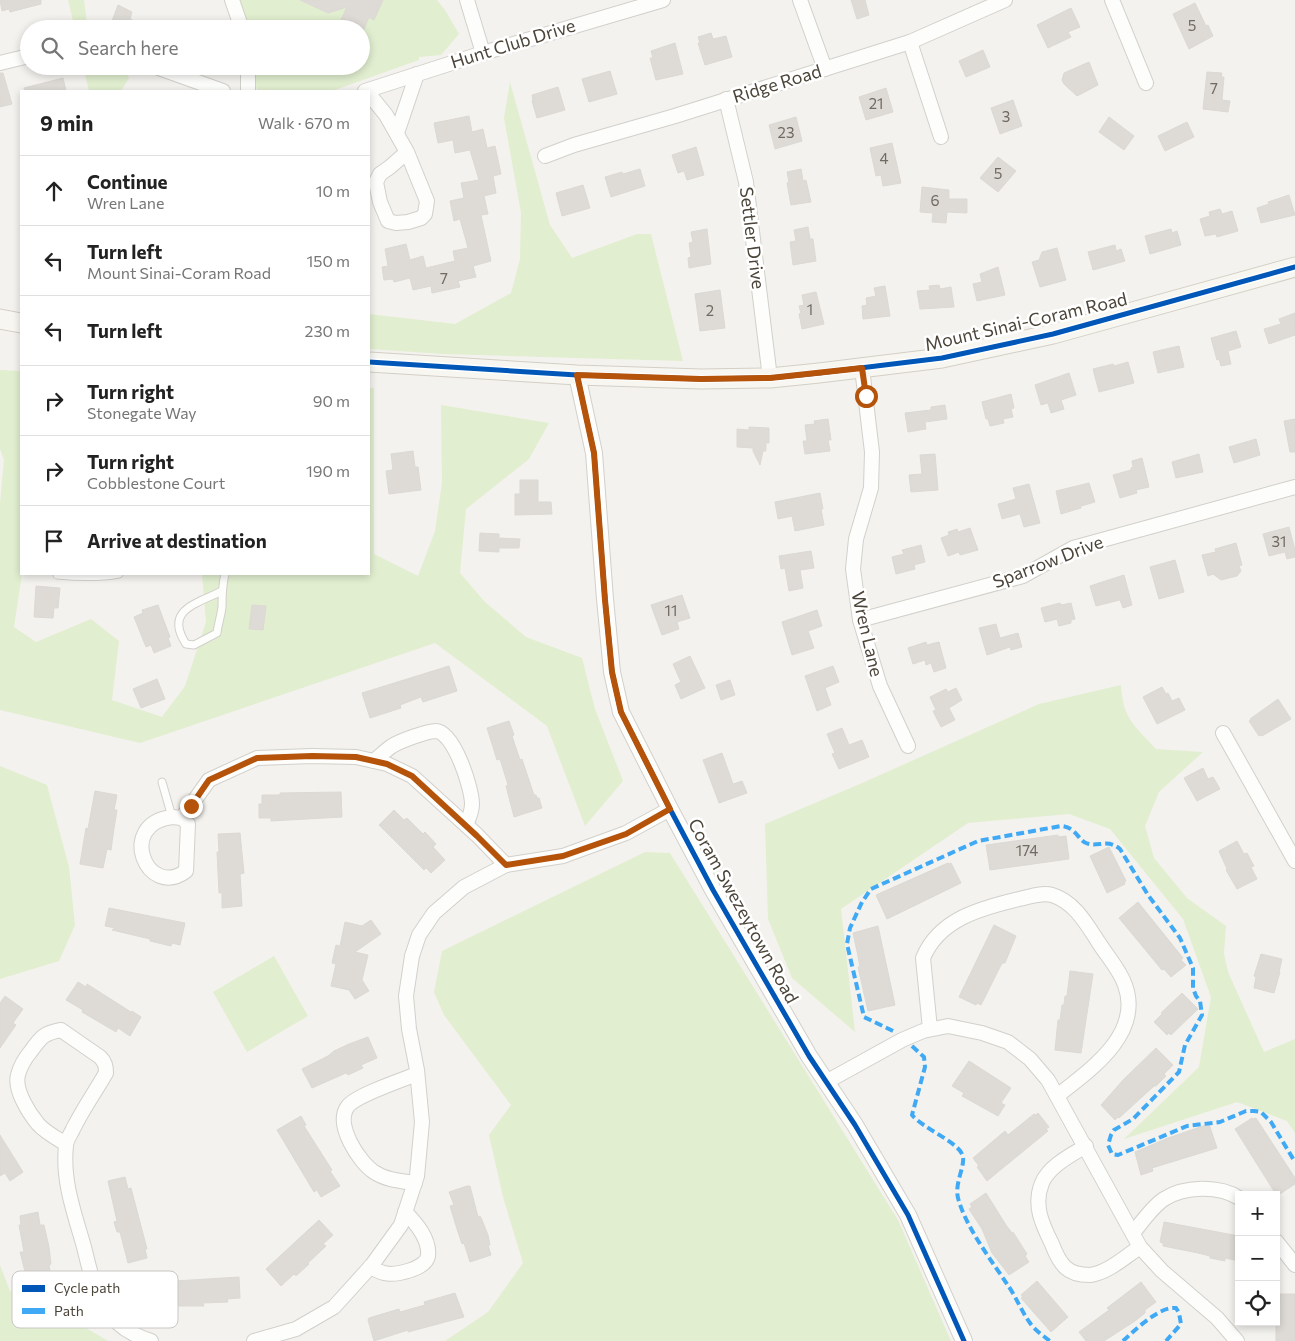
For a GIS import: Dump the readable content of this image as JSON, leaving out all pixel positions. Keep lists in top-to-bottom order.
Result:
{
  "streets": {
    "main road": ["Mount Sinai-Coram Road"],
    "street": [
      "Hunt Club Drive",
      "Ridge Road",
      "Settler Drive",
      "Sparrow Drive",
      "Wren Lane",
      "Coram Swezeytown Road"
    ]
  },
  "crossings": [
    ["Ridge Road", "Settler Drive"],
    ["Settler Drive", "Mount Sinai-Coram Road"],
    ["Mount Sinai-Coram Road", "Wren Lane"],
    ["Mount Sinai-Coram Road", "Coram Swezeytown Road"],
    ["Sparrow Drive", "Wren Lane"]
  ],
  "house_numbers": [
    "5",
    "7",
    "21",
    "3",
    "23",
    "4",
    "5",
    "6",
    "7",
    "1",
    "2",
    "31",
    "11",
    "174"
  ],
  "legend": ["Cycle path", "Path"],
  "page": {
    "search": "Search here",
    "heading": ["9 min", "Walk · 670 m"],
    "list": [
      ["Continue", "Wren Lane", "10 m"],
      ["Turn left", "Mount Sinai-Coram Road", "150 m"],
      ["Turn left", "230 m"],
      ["Turn right", "Stonegate Way", "90 m"],
      ["Turn right", "Cobblestone Court", "190 m"],
      "Arrive at destination"
    ],
    "map_buttons": ["+", "−"]
  }
}
